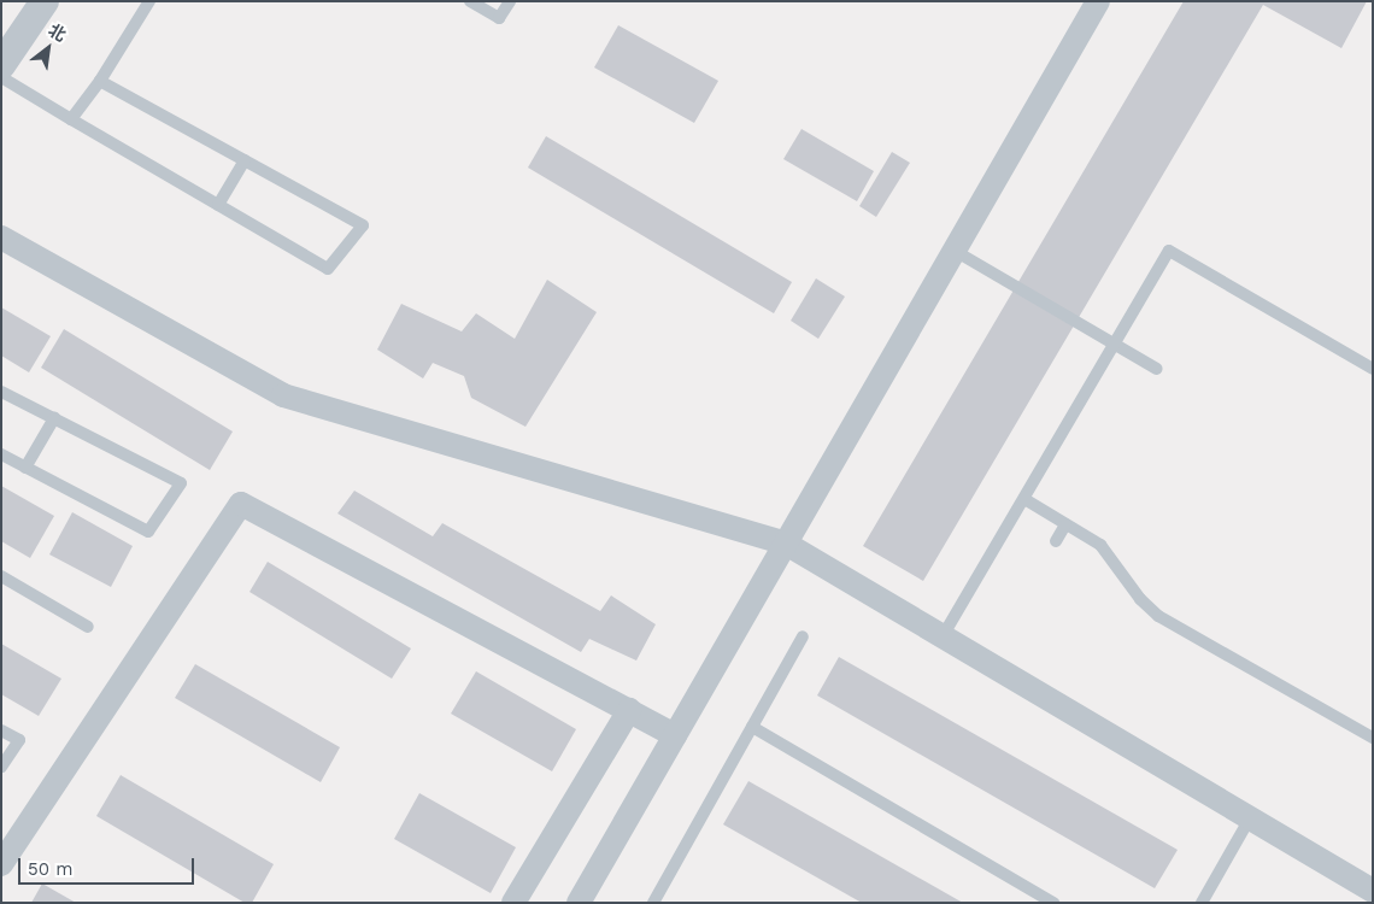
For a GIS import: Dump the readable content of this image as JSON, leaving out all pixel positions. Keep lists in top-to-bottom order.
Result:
{
  "scale_bar": "50 m",
  "north": "top right"
}
